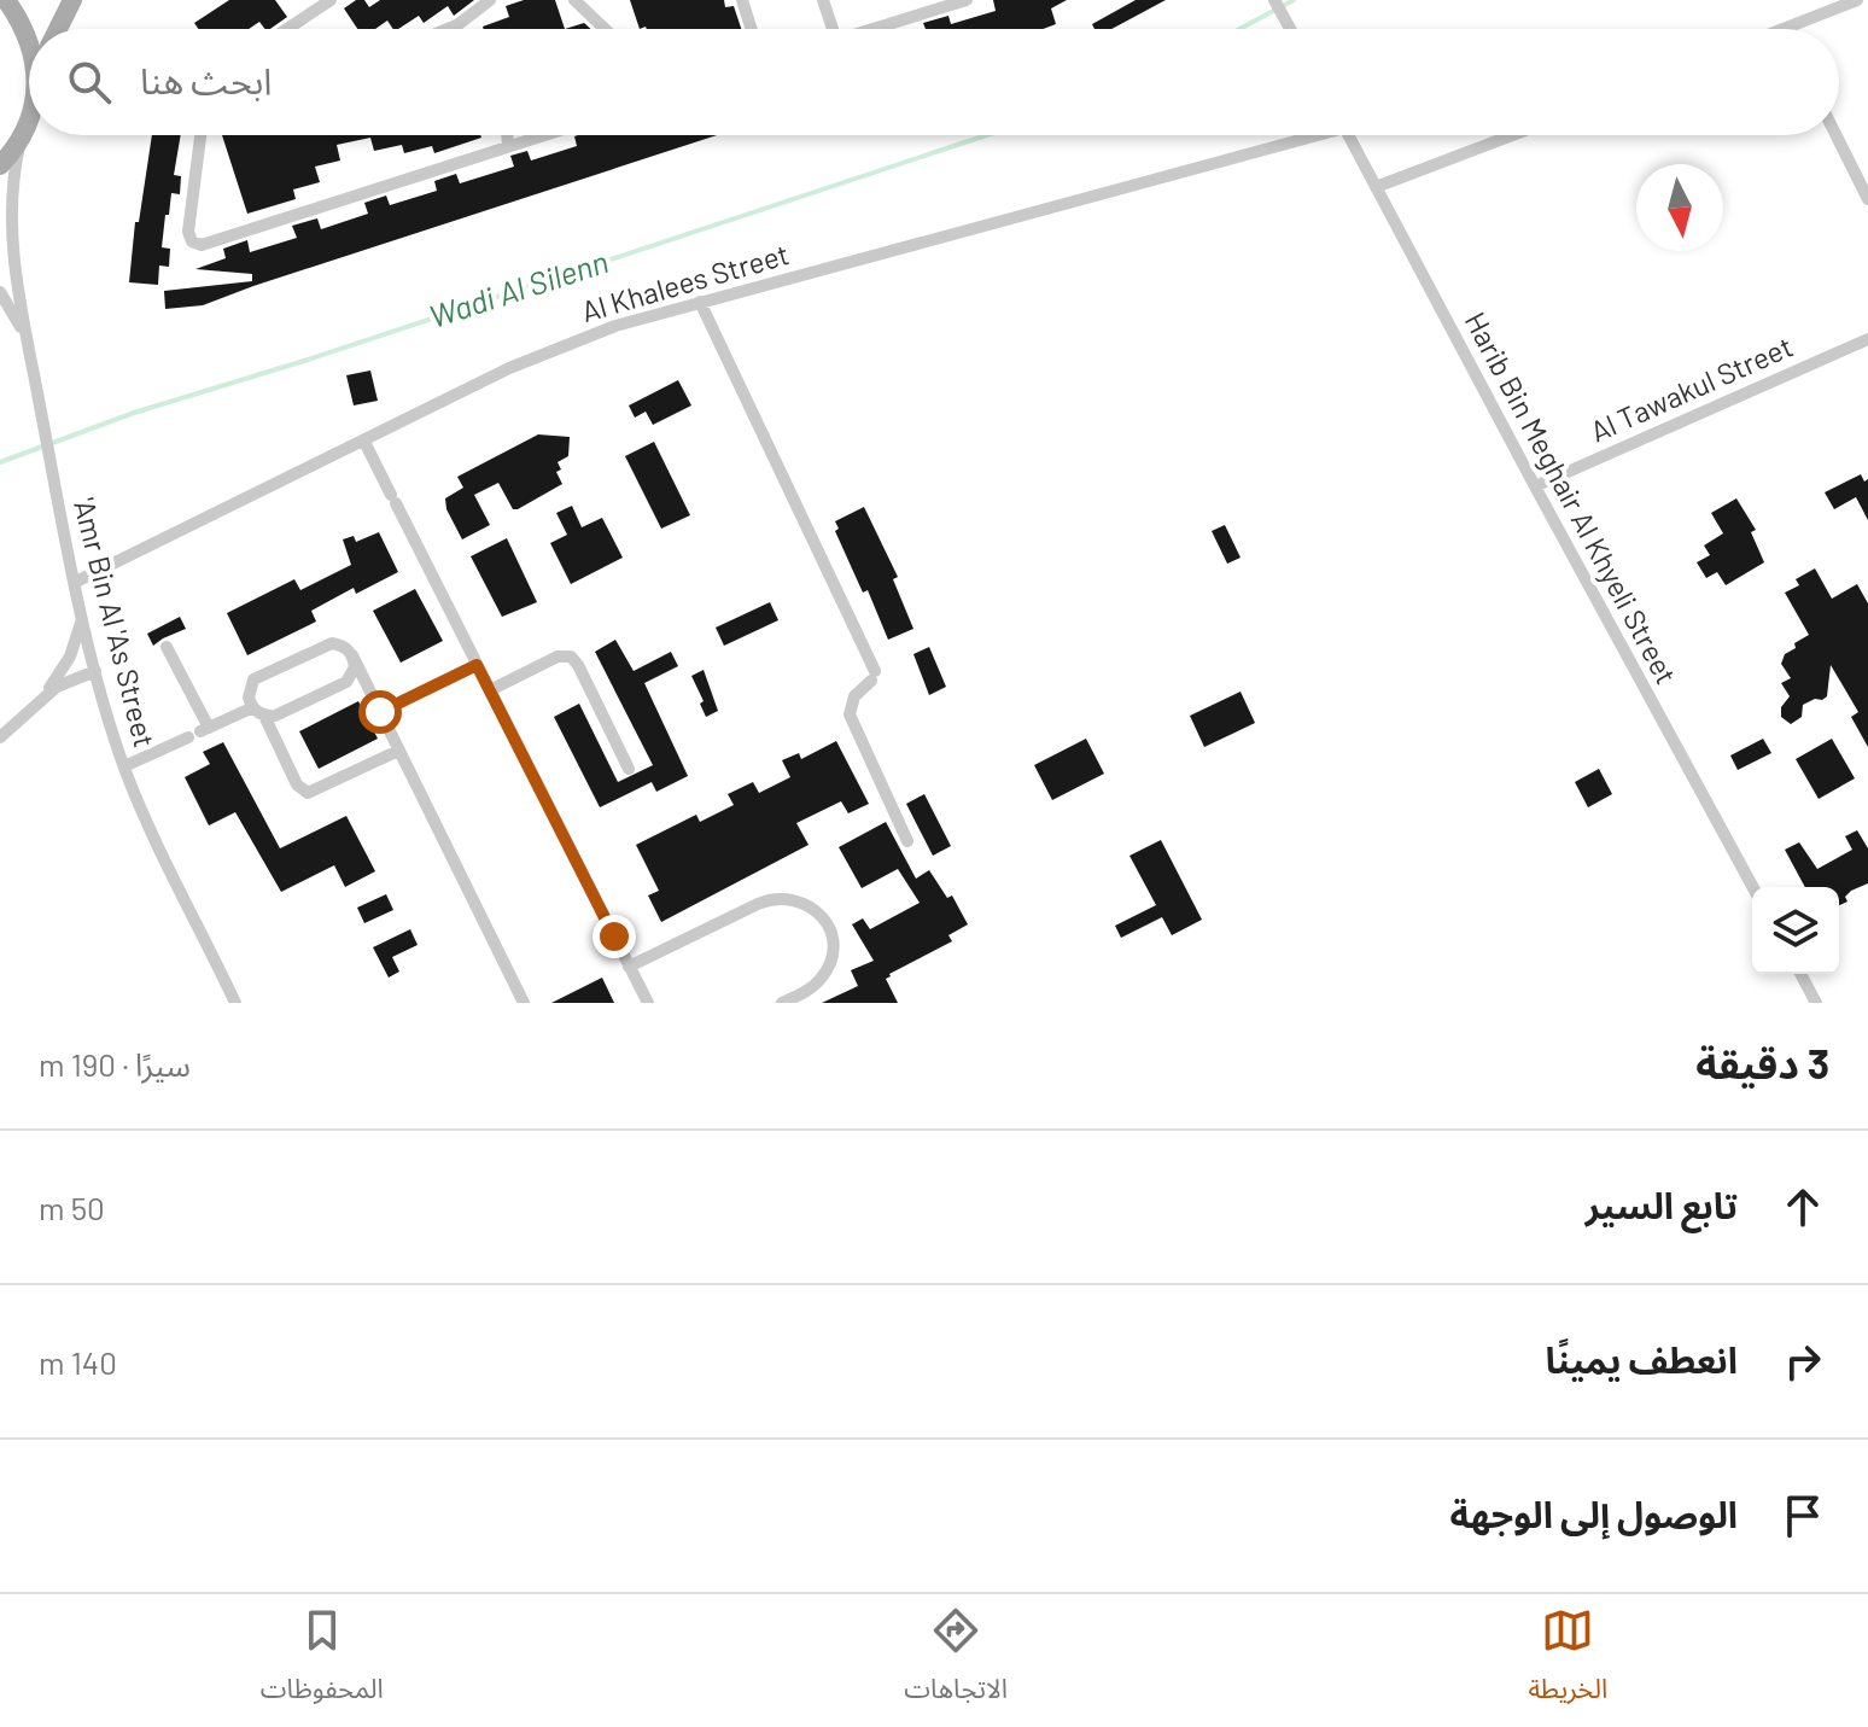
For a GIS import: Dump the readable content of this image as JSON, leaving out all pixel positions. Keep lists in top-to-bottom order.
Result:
{
  "streets": {
    "street": [
      "Al Khalees Street",
      "Al Tawakul Street",
      "Harib Bin Meghair Al Khyeli Street",
      "'Amr Bin Al 'As Street"
    ]
  },
  "crossings": [
    ["Al Khalees Street", "'Amr Bin Al 'As Street"],
    ["Al Tawakul Street", "Harib Bin Meghair Al Khyeli Street"]
  ],
  "water": ["Wadi Al Silenn"],
  "north": "bottom",
  "page": {
    "search": "ابحث هنا",
    "heading": ["3 دقيقة", "سيرًا · 190 m"],
    "list": [
      ["تابع السير", "50 m"],
      ["انعطف يمينًا", "140 m"],
      "الوصول إلى الوجهة"
    ],
    "nav": ["الخريطة", "الاتجاهات", "المحفوظات"]
  }
}
